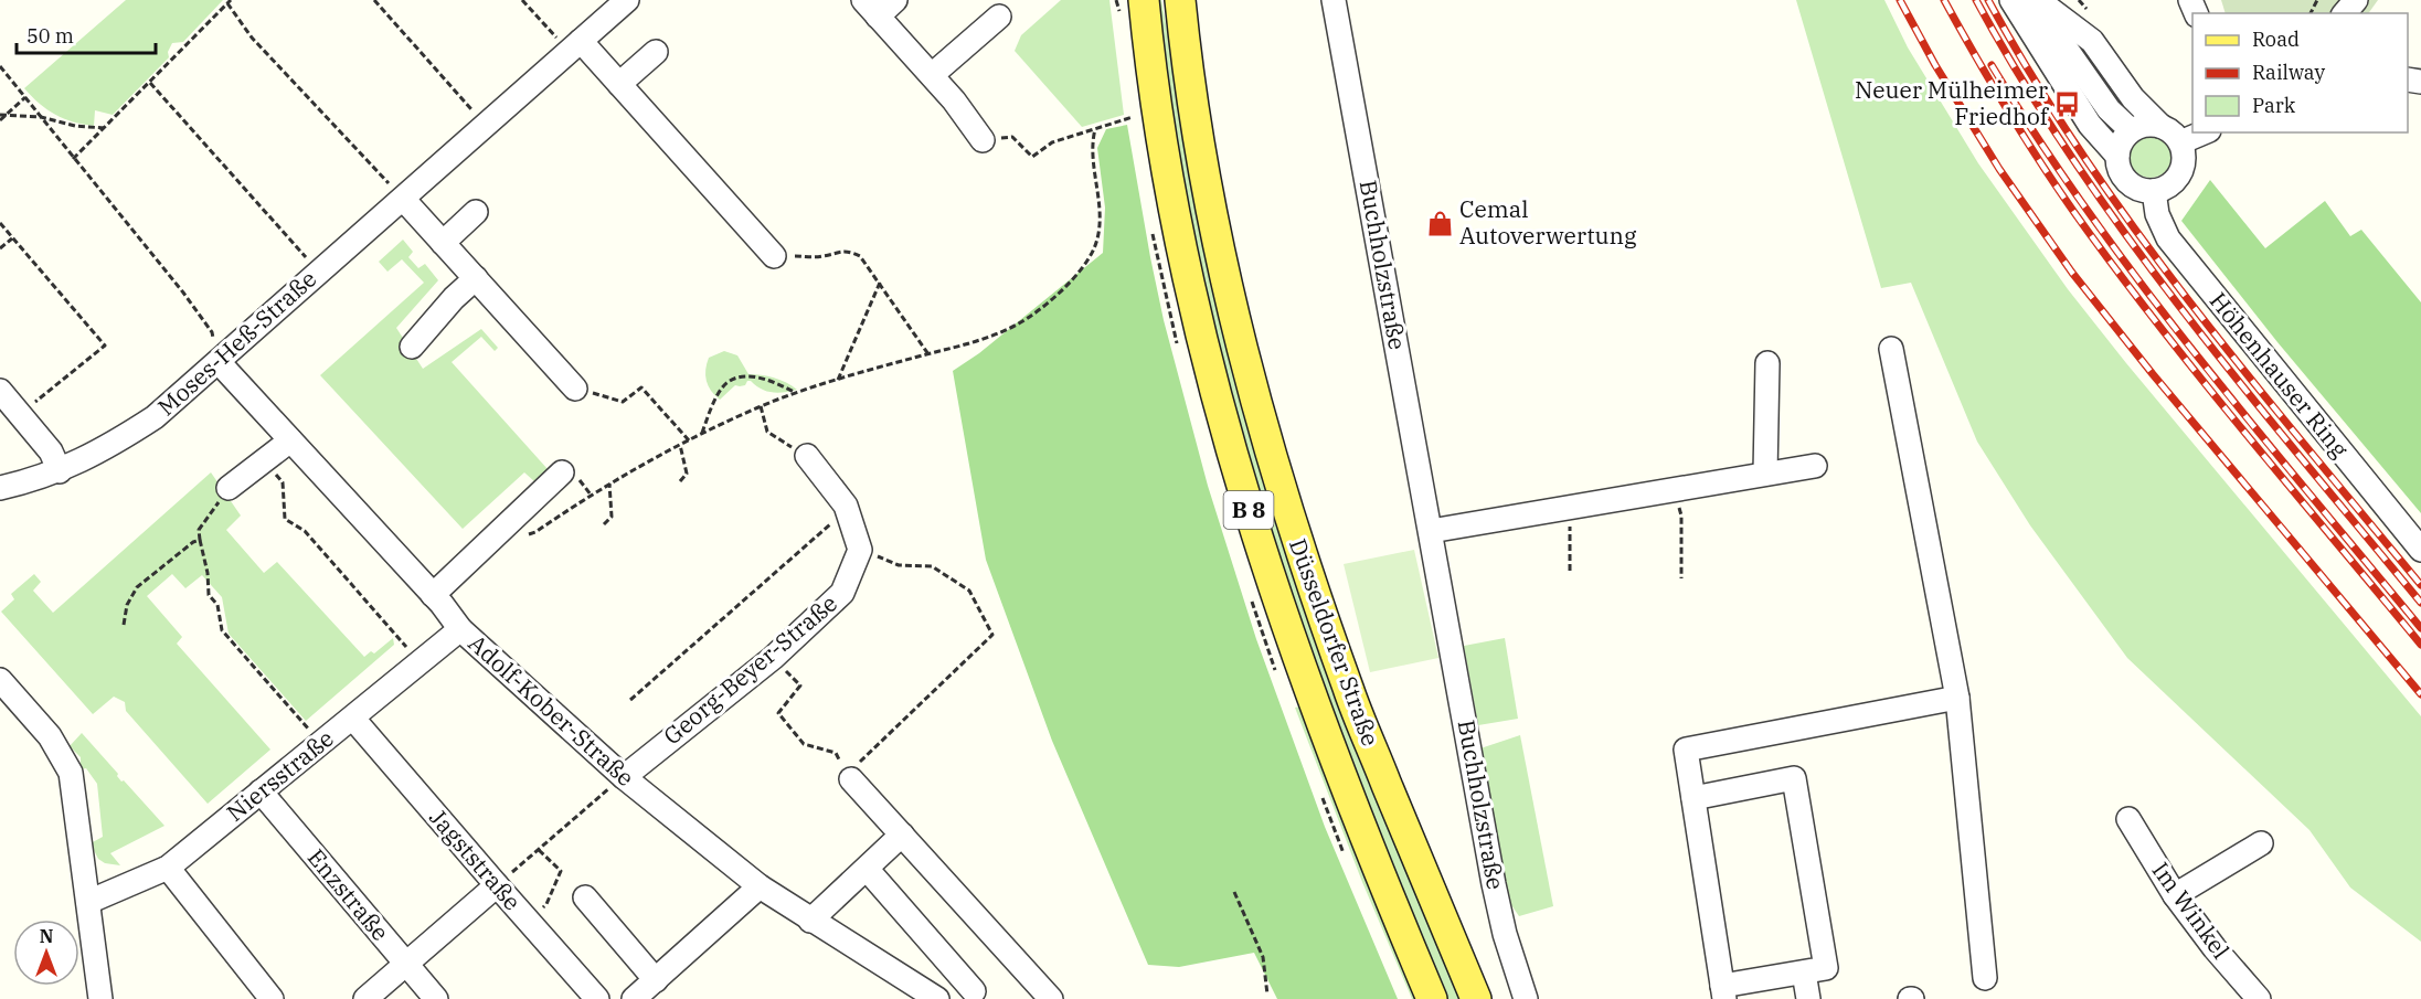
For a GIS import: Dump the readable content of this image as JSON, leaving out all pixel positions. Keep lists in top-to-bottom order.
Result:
{
  "streets": {
    "main road": ["B 8", "Düsseldorfer Straße"],
    "street": [
      "Buchholzstraße",
      "Moses-Heß-Straße",
      "Höhenhauser Ring",
      "Georg-Beyer-Straße",
      "Adolf-Kober-Straße",
      "Niersstraße",
      "Jagststraße",
      "Enzstraße",
      "Im Winkel"
    ]
  },
  "crossings": [
    ["Moses-Heß-Straße", "Adolf-Kober-Straße"],
    ["Georg-Beyer-Straße", "Adolf-Kober-Straße"],
    ["Adolf-Kober-Straße", "Niersstraße"],
    ["Niersstraße", "Jagststraße"],
    ["Niersstraße", "Enzstraße"]
  ],
  "places": {
    "bus stop": ["Neuer Mülheimer Friedhof"],
    "shop": ["Cemal Autoverwertung"]
  },
  "legend": ["Road", "Railway", "Park"],
  "scale_bar": "50 m",
  "north": "top"
}
